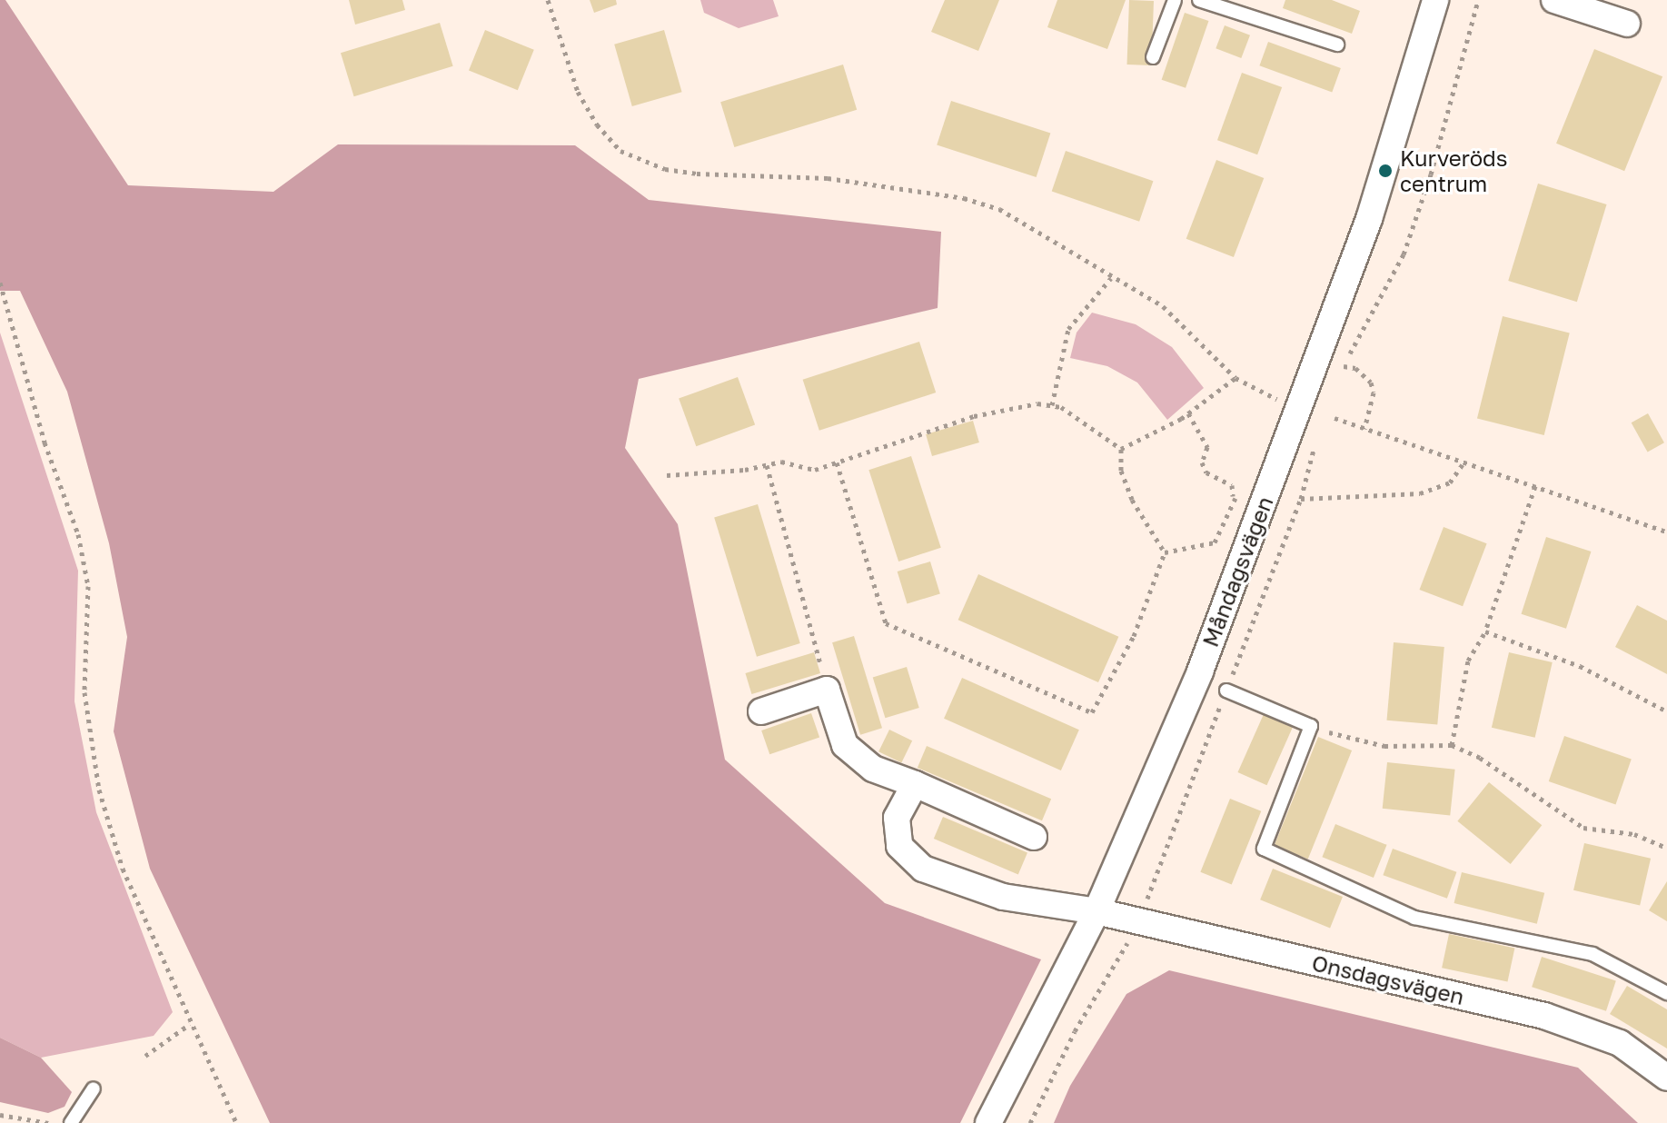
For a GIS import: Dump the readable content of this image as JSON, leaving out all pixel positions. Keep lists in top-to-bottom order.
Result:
{
  "streets": {
    "street": ["Måndagsvägen", "Onsdagsvägen"]
  },
  "crossings": [
    ["Måndagsvägen", "Onsdagsvägen"]
  ],
  "places": ["Kurveröds centrum"]
}
